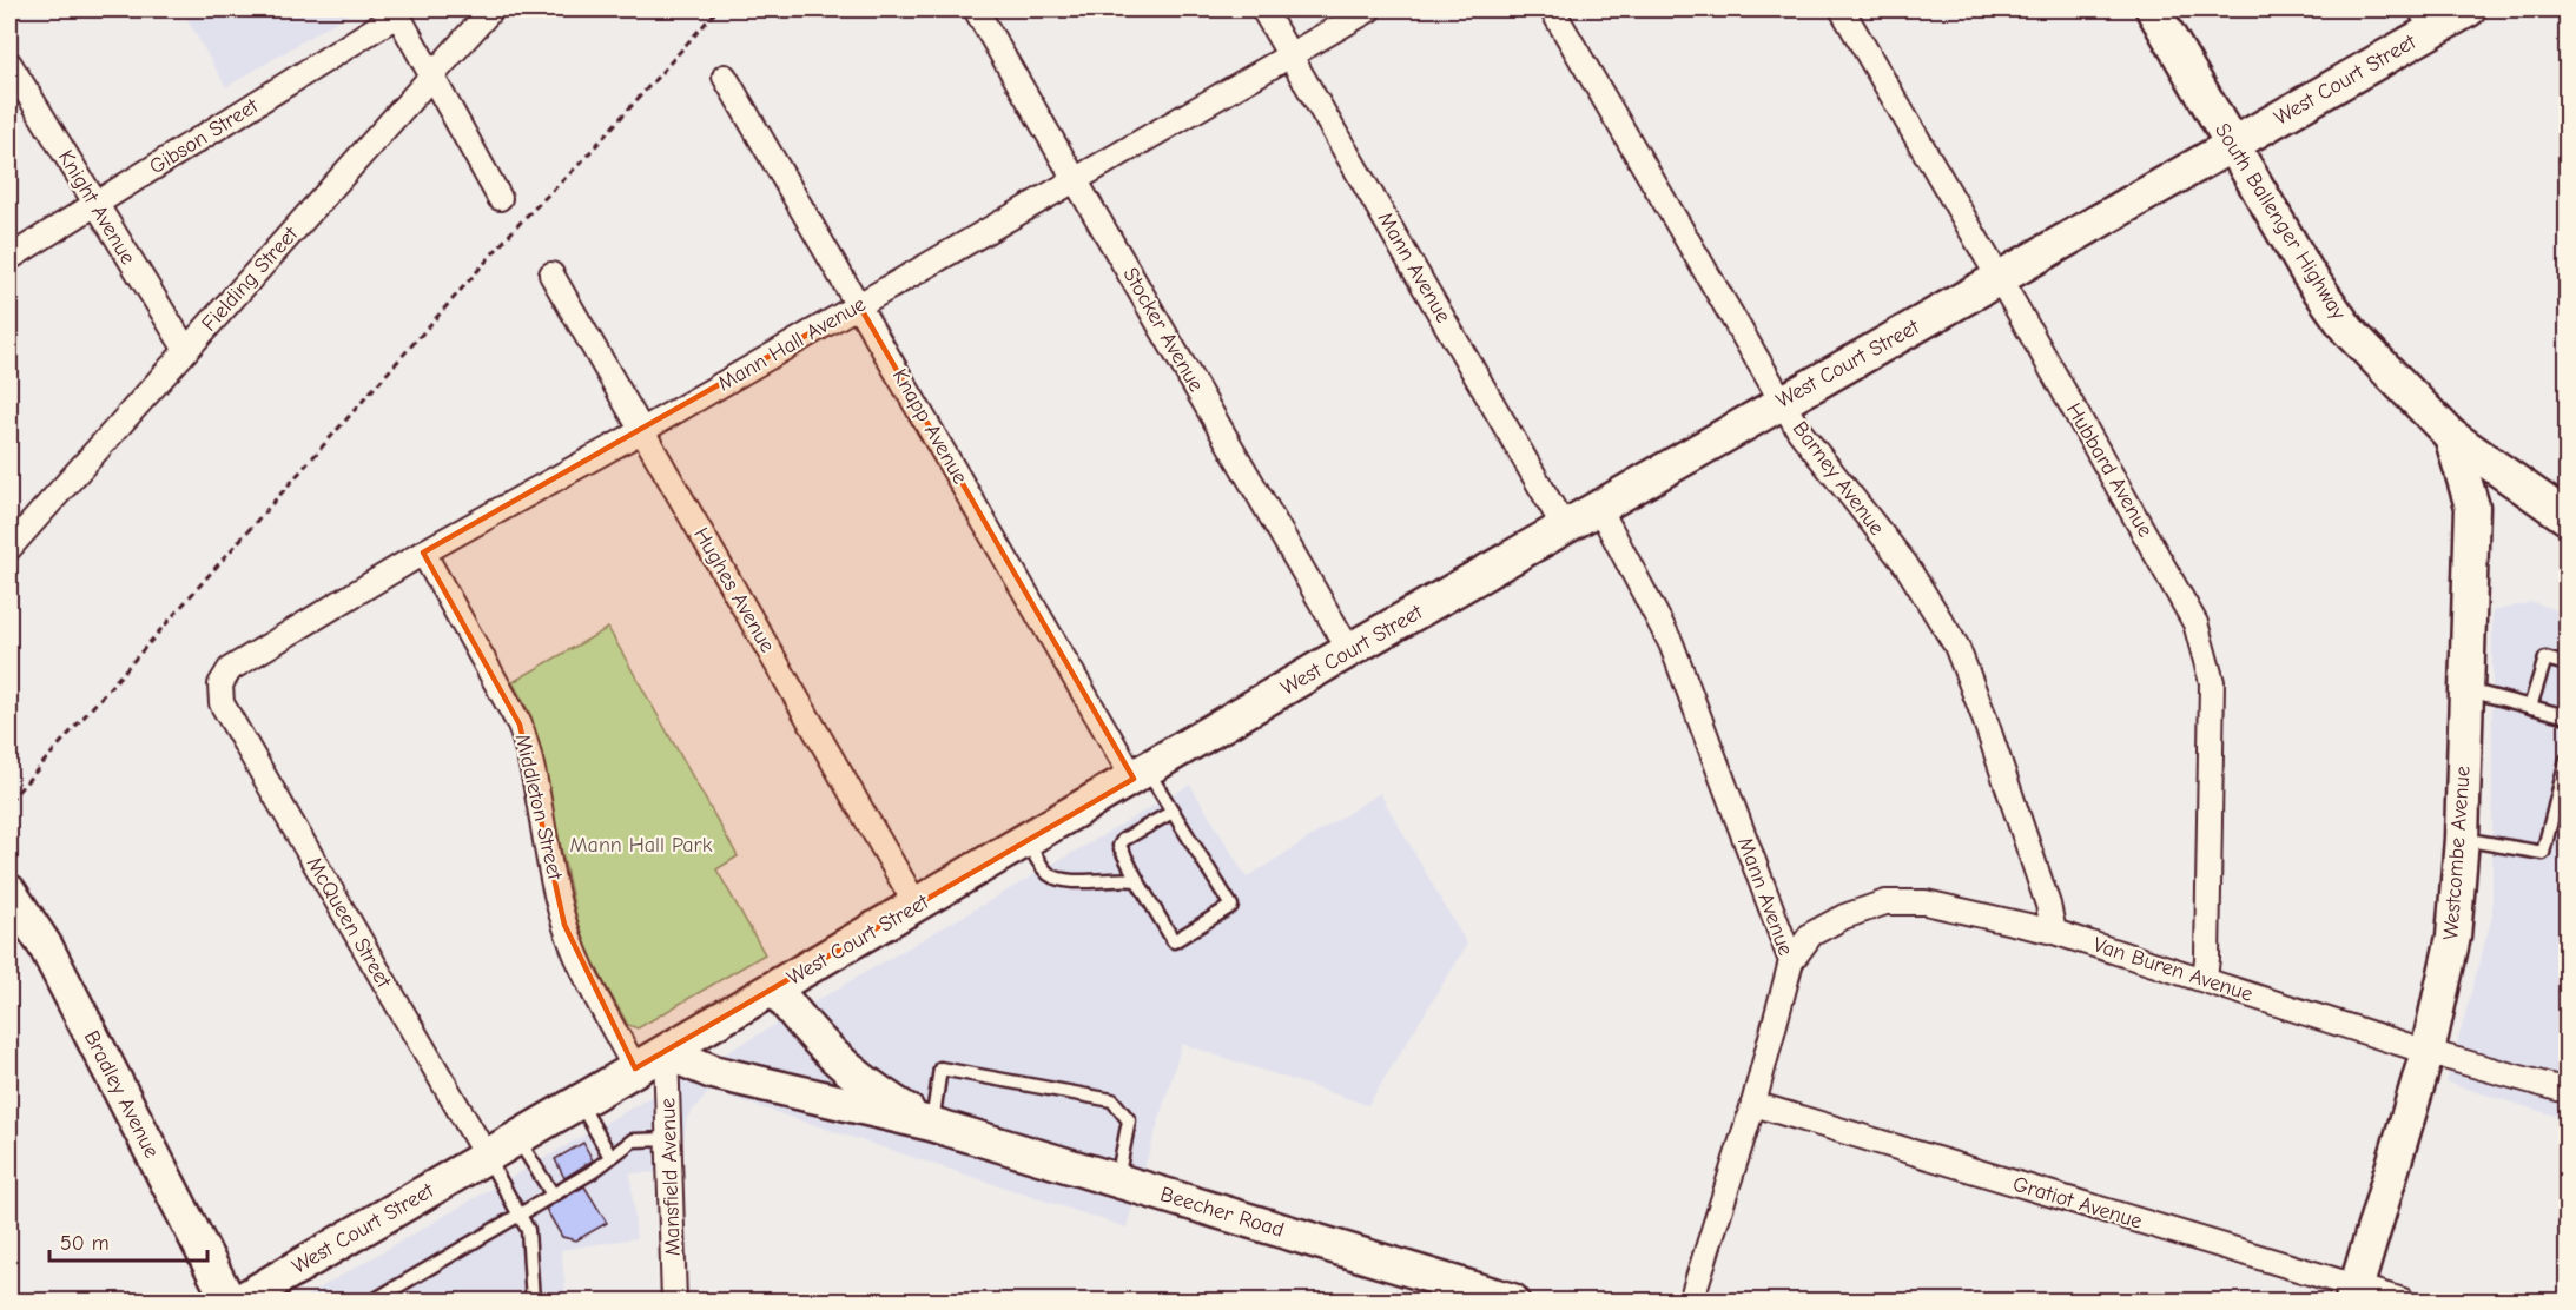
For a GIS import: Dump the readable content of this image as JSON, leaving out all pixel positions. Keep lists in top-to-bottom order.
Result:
{
  "streets": {
    "street": [
      "West Court Street",
      "Gibson Street",
      "Knight Avenue",
      "South Ballenger Highway",
      "Mann Avenue",
      "Fielding Street",
      "Stocker Avenue",
      "Mann Hall Avenue",
      "Knapp Avenue",
      "Hubbard Avenue",
      "Barney Avenue",
      "Hughes Avenue",
      "Middleton Street",
      "Westcombe Avenue",
      "McQueen Street",
      "Van Buren Avenue",
      "Bradley Avenue",
      "Mansfield Avenue",
      "Gratiot Avenue",
      "Beecher Road"
    ]
  },
  "crossings": [
    ["West Court Street", "South Ballenger Highway"],
    ["West Court Street", "Mann Avenue"],
    ["West Court Street", "Stocker Avenue"],
    ["West Court Street", "Knapp Avenue"],
    ["West Court Street", "Hubbard Avenue"],
    ["West Court Street", "Barney Avenue"],
    ["West Court Street", "Hughes Avenue"],
    ["West Court Street", "Middleton Street"],
    ["West Court Street", "McQueen Street"],
    ["West Court Street", "Mansfield Avenue"],
    ["West Court Street", "Beecher Road"],
    ["Gibson Street", "Knight Avenue"],
    ["Knight Avenue", "Fielding Street"],
    ["South Ballenger Highway", "Westcombe Avenue"],
    ["Mann Avenue", "Mann Hall Avenue"],
    ["Mann Avenue", "Van Buren Avenue"],
    ["Mann Avenue", "Gratiot Avenue"],
    ["Stocker Avenue", "Mann Hall Avenue"],
    ["Mann Hall Avenue", "Knapp Avenue"],
    ["Mann Hall Avenue", "Hughes Avenue"],
    ["Mann Hall Avenue", "Middleton Street"],
    ["Mann Hall Avenue", "McQueen Street"],
    ["Hubbard Avenue", "Van Buren Avenue"],
    ["Barney Avenue", "Van Buren Avenue"],
    ["Westcombe Avenue", "Van Buren Avenue"],
    ["Westcombe Avenue", "Gratiot Avenue"],
    ["Mansfield Avenue", "Beecher Road"]
  ],
  "parks": ["Mann Hall Park"],
  "scale_bar": "50 m"
}
